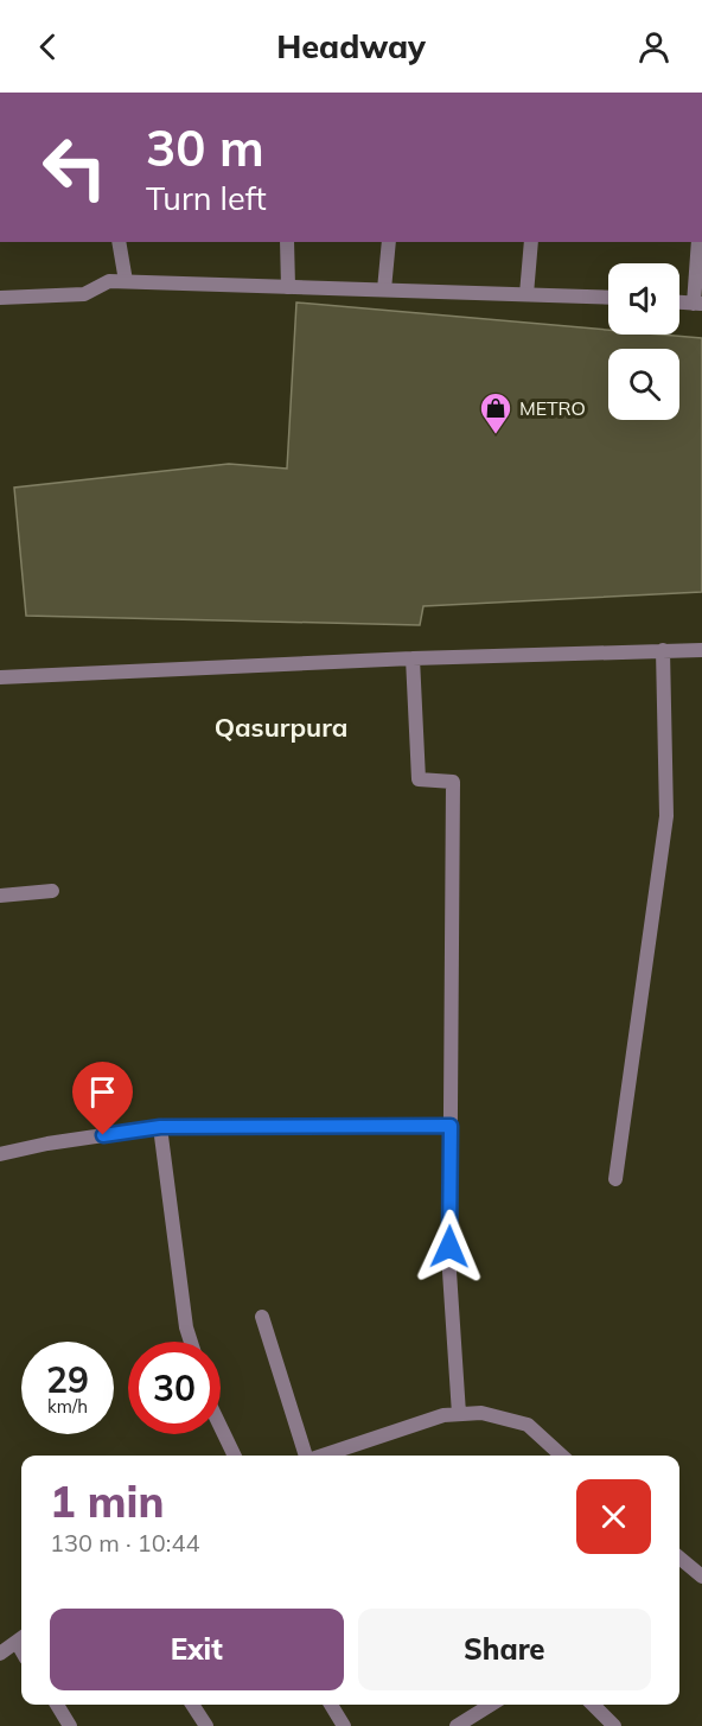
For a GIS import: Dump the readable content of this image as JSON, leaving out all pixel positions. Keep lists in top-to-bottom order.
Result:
{
  "districts": ["Qasurpura"],
  "places": {
    "shop": ["METRO"]
  },
  "page": {
    "header": "Headway",
    "turn": ["30 m", "Turn left"],
    "speed": "29 km/h",
    "limit": "30",
    "heading": ["1 min", "130 m · 10:44"],
    "buttons": ["Exit", "Share"]
  }
}
